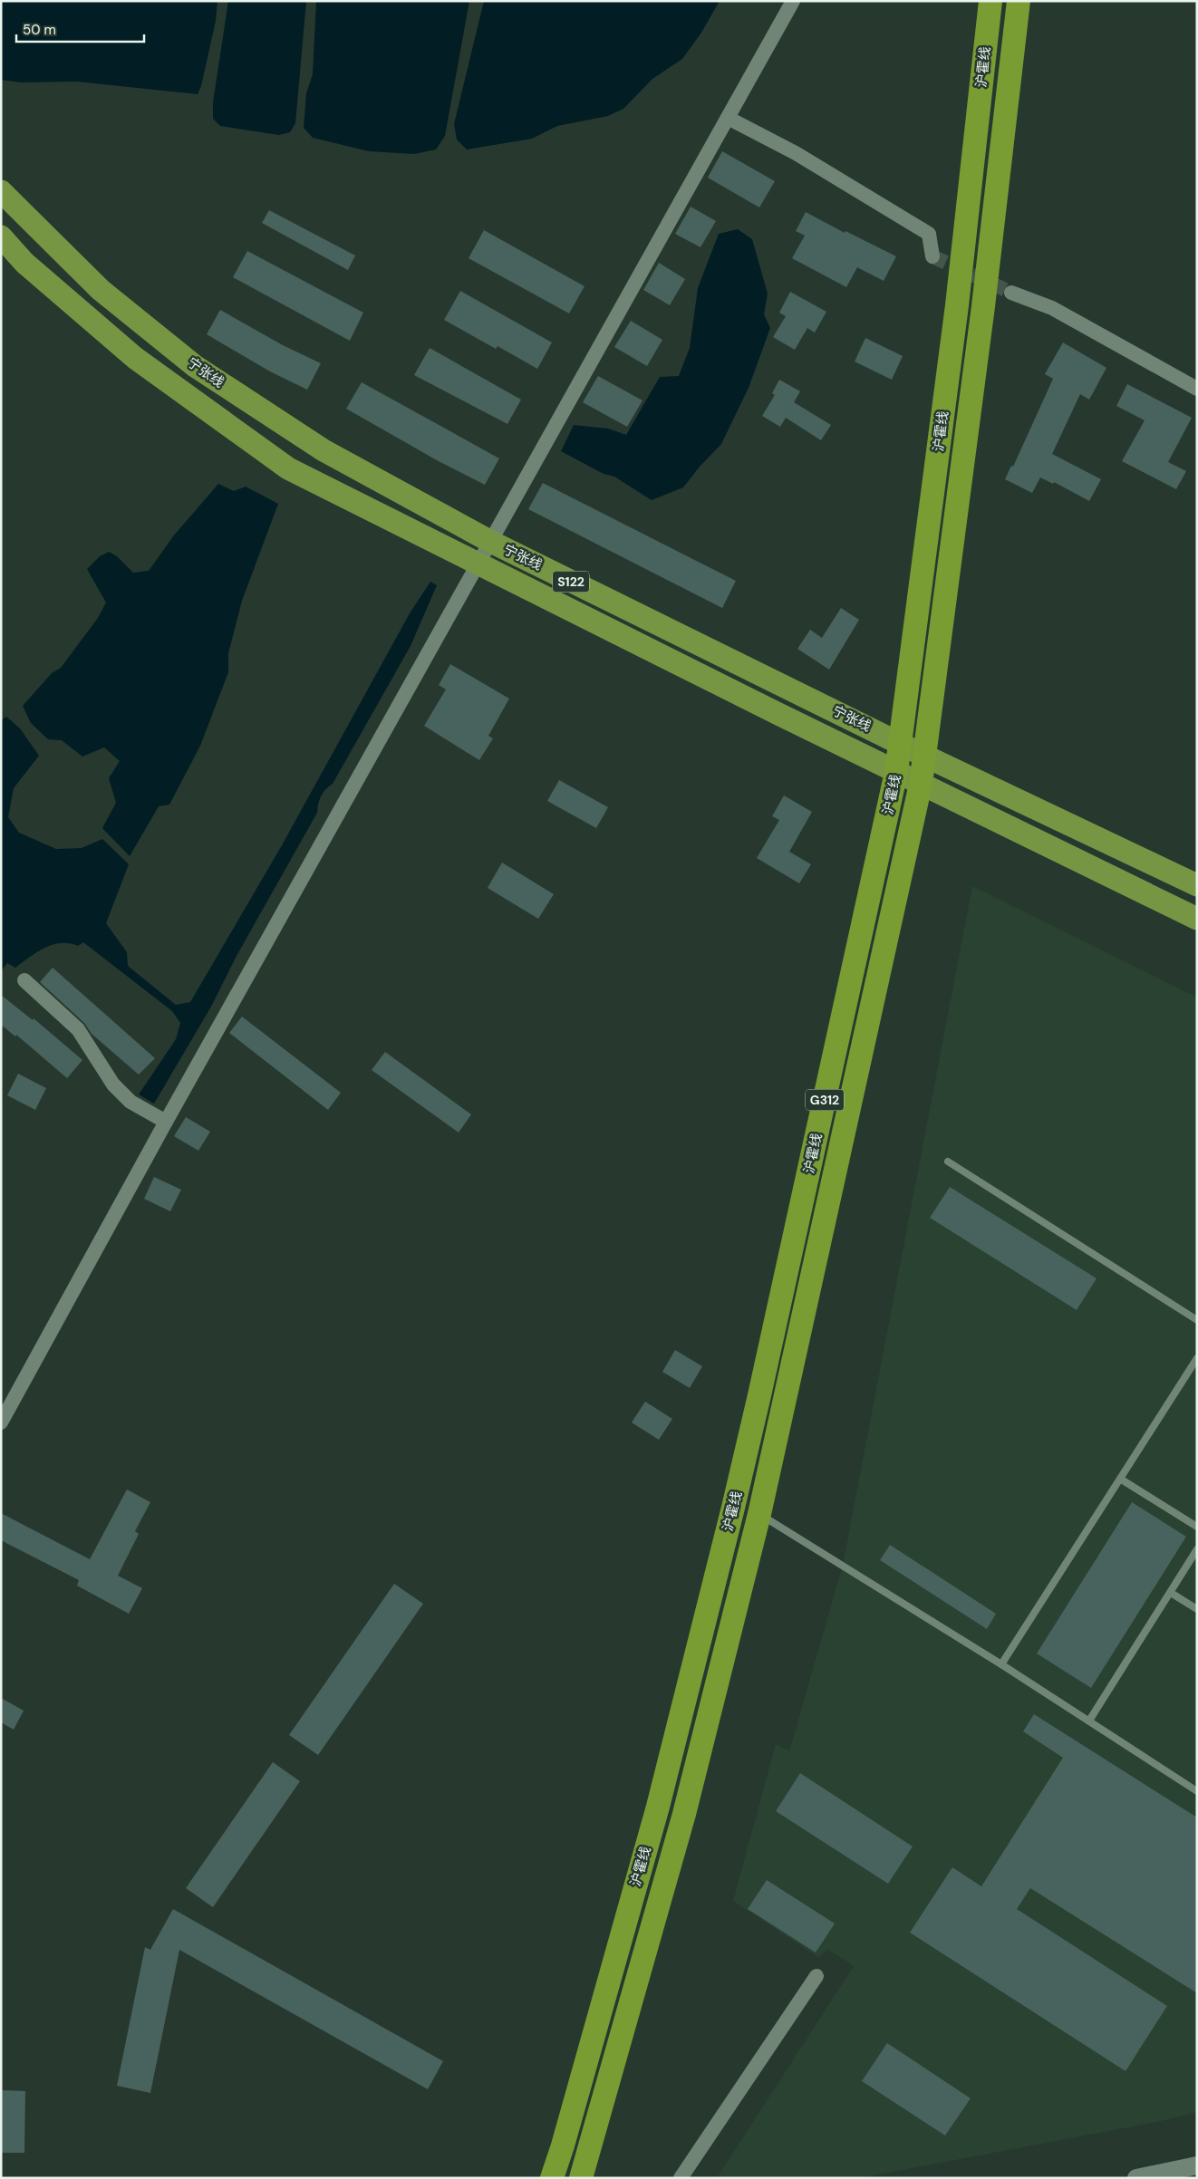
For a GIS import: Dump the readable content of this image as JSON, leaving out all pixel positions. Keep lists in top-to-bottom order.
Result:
{
  "streets": {
    "highway": ["沪霍线", "G312"],
    "main road": ["宁张线", "S122"]
  },
  "crossings": [
    ["沪霍线", "宁张线"]
  ],
  "scale_bar": "50 m"
}
